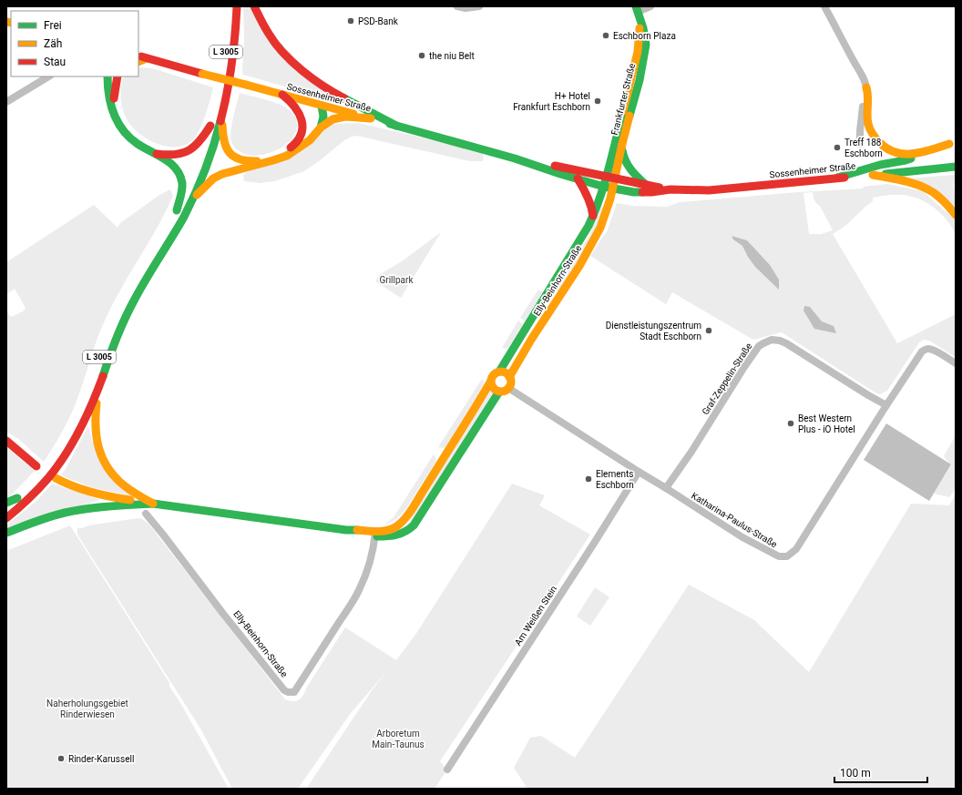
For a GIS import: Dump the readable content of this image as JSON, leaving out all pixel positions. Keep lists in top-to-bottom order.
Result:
{
  "streets": {
    "main road": [
      "L 3005",
      "Sossenheimer Straße",
      "Frankfurter Straße",
      "Elly-Beinhorn-Straße"
    ],
    "street": ["Graf-Zeppelin-Straße", "Katharina-Paulus-Straße", "Am Weißen Stein"]
  },
  "crossings": [
    ["Sossenheimer Straße", "Frankfurter Straße"],
    ["Sossenheimer Straße", "Elly-Beinhorn-Straße"],
    ["Frankfurter Straße", "Elly-Beinhorn-Straße"],
    ["Elly-Beinhorn-Straße", "Katharina-Paulus-Straße"],
    ["Graf-Zeppelin-Straße", "Katharina-Paulus-Straße"],
    ["Katharina-Paulus-Straße", "Am Weißen Stein"]
  ],
  "parks": ["Grillpark", "Naherholungsgebiet Rinderwiesen", "Arboretum Main-Taunus"],
  "places": [
    "PSD-Bank",
    "Eschborn Plaza",
    "the niu Belt",
    "H+ Hotel Frankfurt Eschborn",
    "Treff 188 Eschborn",
    "Dienstleistungszentrum Stadt Eschborn",
    "Best Western Plus - iO Hotel",
    "Elements Eschborn",
    "Rinder-Karussell"
  ],
  "legend": ["Frei", "Zäh", "Stau"],
  "scale_bar": "100 m"
}
